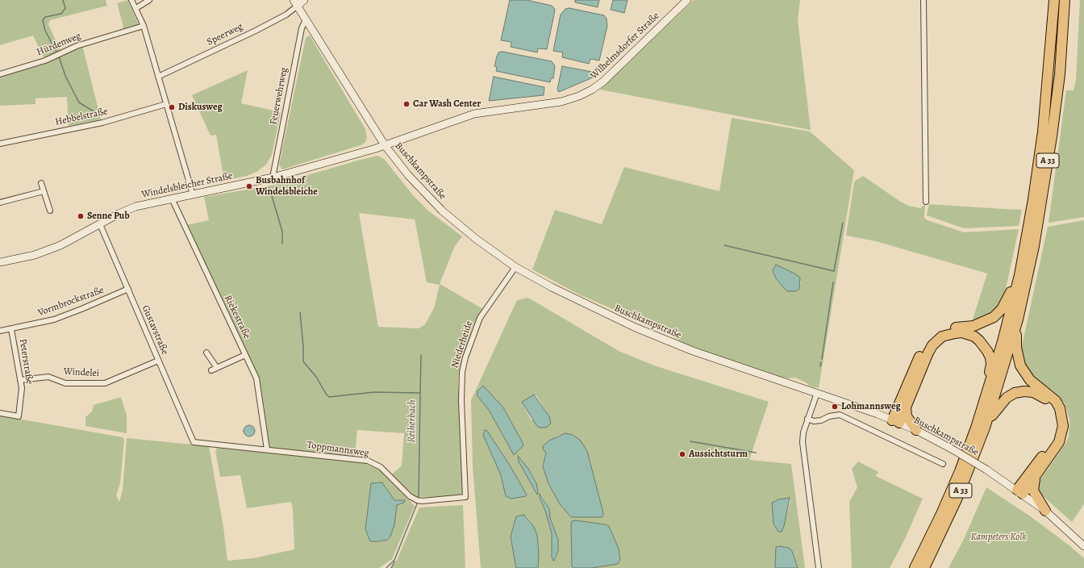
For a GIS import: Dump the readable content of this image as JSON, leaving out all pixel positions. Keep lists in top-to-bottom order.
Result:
{
  "streets": {
    "highway": ["A 33"],
    "main road": ["Wilhelmsdorfer Straße", "Buschkampstraße", "Windelsbleicher Straße"],
    "street": [
      "Speerweg",
      "Hürdenweg",
      "Feuerwehrweg",
      "Hebbelstraße",
      "Vormbrockstraße",
      "Riekestraße",
      "Gustavstraße",
      "Niederheide",
      "Peterstraße",
      "Windelei",
      "Toppmannsweg"
    ]
  },
  "crossings": [
    ["Speerweg", "Buschkampstraße"],
    ["Wilhelmsdorfer Straße", "Buschkampstraße"],
    ["Wilhelmsdorfer Straße", "Windelsbleicher Straße"],
    ["Feuerwehrweg", "Buschkampstraße"],
    ["Feuerwehrweg", "Windelsbleicher Straße"],
    ["Buschkampstraße", "Windelsbleicher Straße"],
    ["Buschkampstraße", "Niederheide"],
    ["Windelsbleicher Straße", "Riekestraße"],
    ["Windelsbleicher Straße", "Gustavstraße"],
    ["Vormbrockstraße", "Gustavstraße"],
    ["Vormbrockstraße", "Peterstraße"],
    ["Riekestraße", "Toppmannsweg"],
    ["Gustavstraße", "Windelei"],
    ["Gustavstraße", "Toppmannsweg"],
    ["Niederheide", "Toppmannsweg"],
    ["Peterstraße", "Windelei"]
  ],
  "water": ["Reiherbach"],
  "parks": ["Kampeters Kolk"],
  "places": [
    "Car Wash Center",
    "Diskusweg",
    "Busbahnhof Windelsbleiche",
    "Senne Pub",
    "Lohmannsweg",
    "Aussichtsturm"
  ]
}
